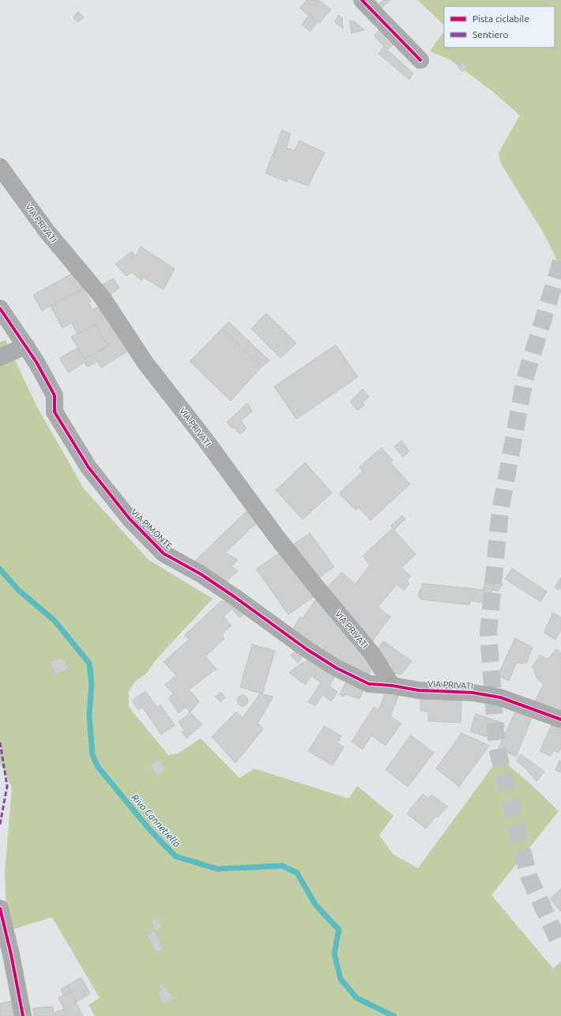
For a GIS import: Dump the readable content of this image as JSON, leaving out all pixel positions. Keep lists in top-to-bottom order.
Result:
{
  "streets": {
    "street": ["VIA PRIVATI", "VIA PIMONTE"]
  },
  "crossings": [
    ["VIA PRIVATI", "VIA PIMONTE"]
  ],
  "water": ["Rivo Cannetiello"],
  "legend": ["Pista ciclabile", "Sentiero"]
}
